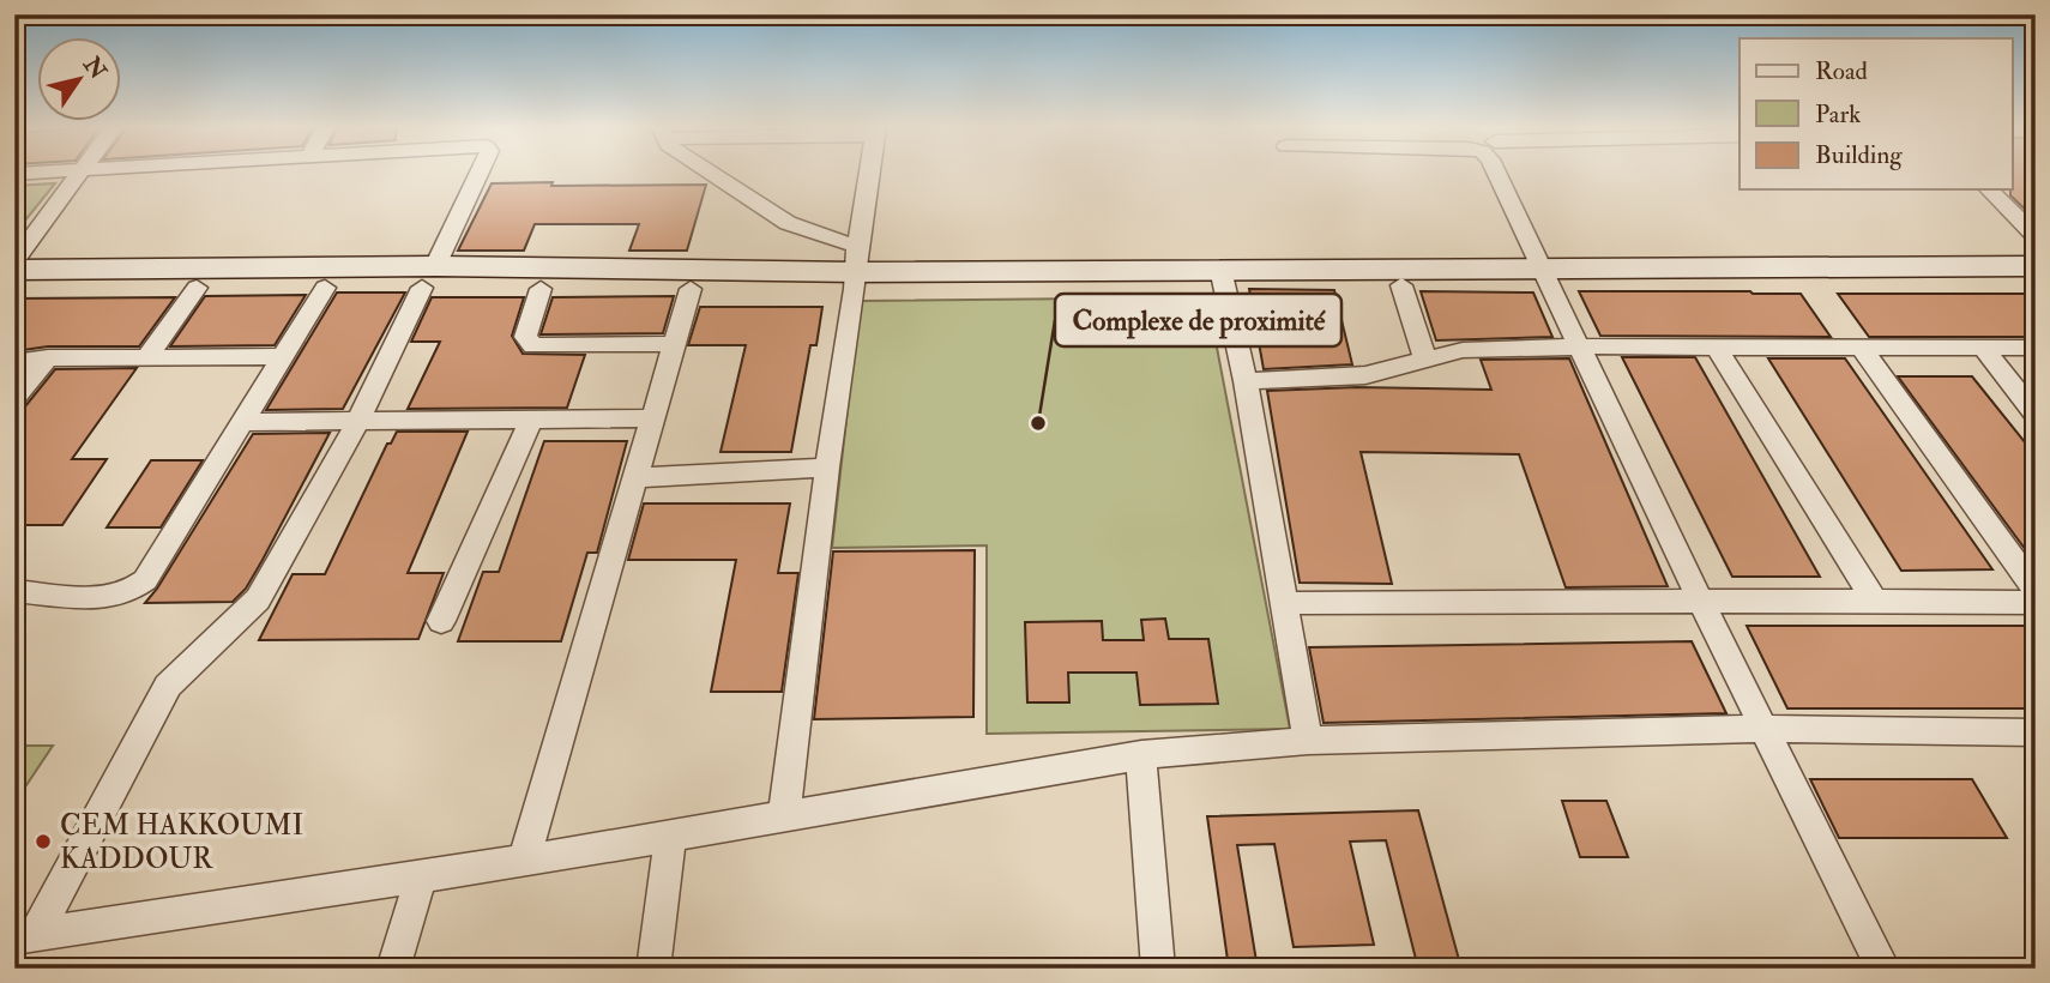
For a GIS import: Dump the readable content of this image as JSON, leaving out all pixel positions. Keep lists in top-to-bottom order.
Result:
{
  "places": ["Complexe de proximité", "CEM HAKKOUMI KADDOUR"],
  "legend": ["Road", "Park", "Building"],
  "north": "top right"
}
